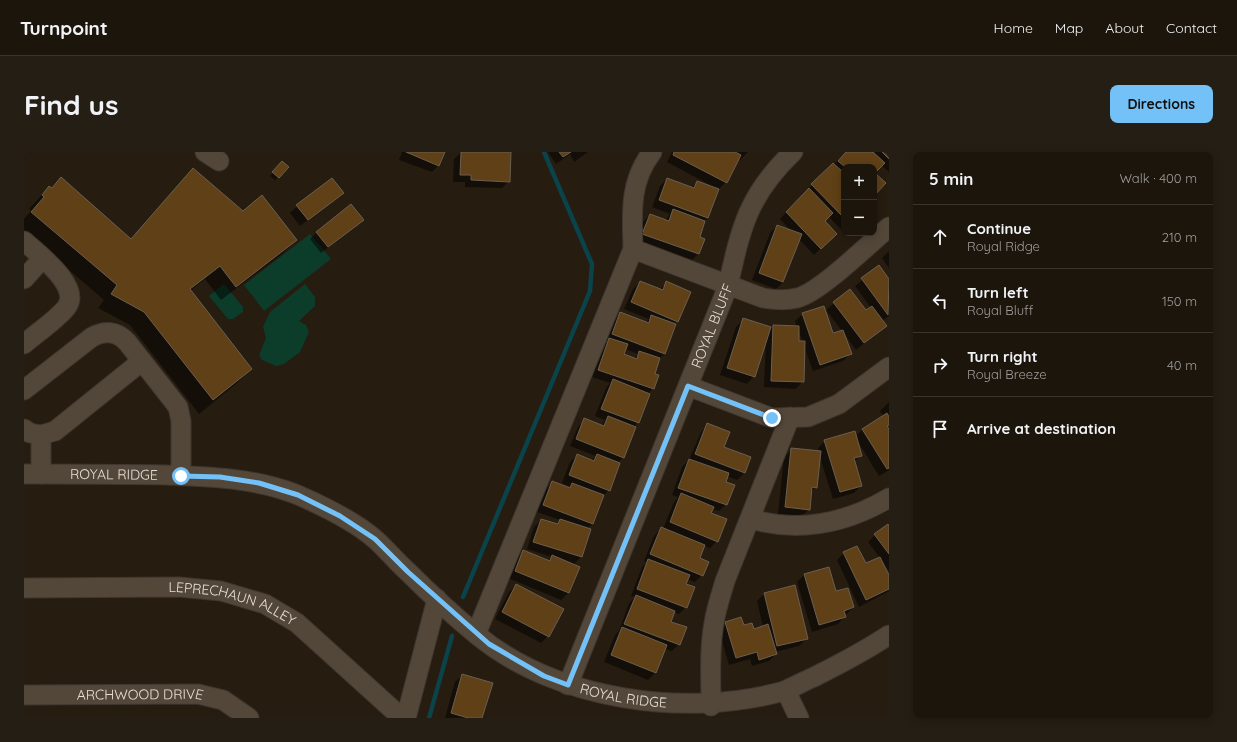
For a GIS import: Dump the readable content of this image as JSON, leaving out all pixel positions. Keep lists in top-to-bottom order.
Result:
{
  "streets": {
    "street": [
      "ROYAL BLUFF",
      "ROYAL RIDGE",
      "LEPRECHAUN ALLEY",
      "ARCHWOOD DRIVE"
    ]
  },
  "crossings": [
    ["ROYAL BLUFF", "ROYAL RIDGE"]
  ],
  "page": {
    "header": "Turnpoint",
    "nav": [
      "Home",
      "Map",
      "About",
      "Contact"
    ],
    "buttons": "Directions",
    "title": "Find us",
    "heading": ["5 min", "Walk · 400 m"],
    "map_buttons": ["+", "−"],
    "list": [
      ["Continue", "Royal Ridge", "210 m"],
      ["Turn left", "Royal Bluff", "150 m"],
      ["Turn right", "Royal Breeze", "40 m"],
      "Arrive at destination"
    ]
  }
}
